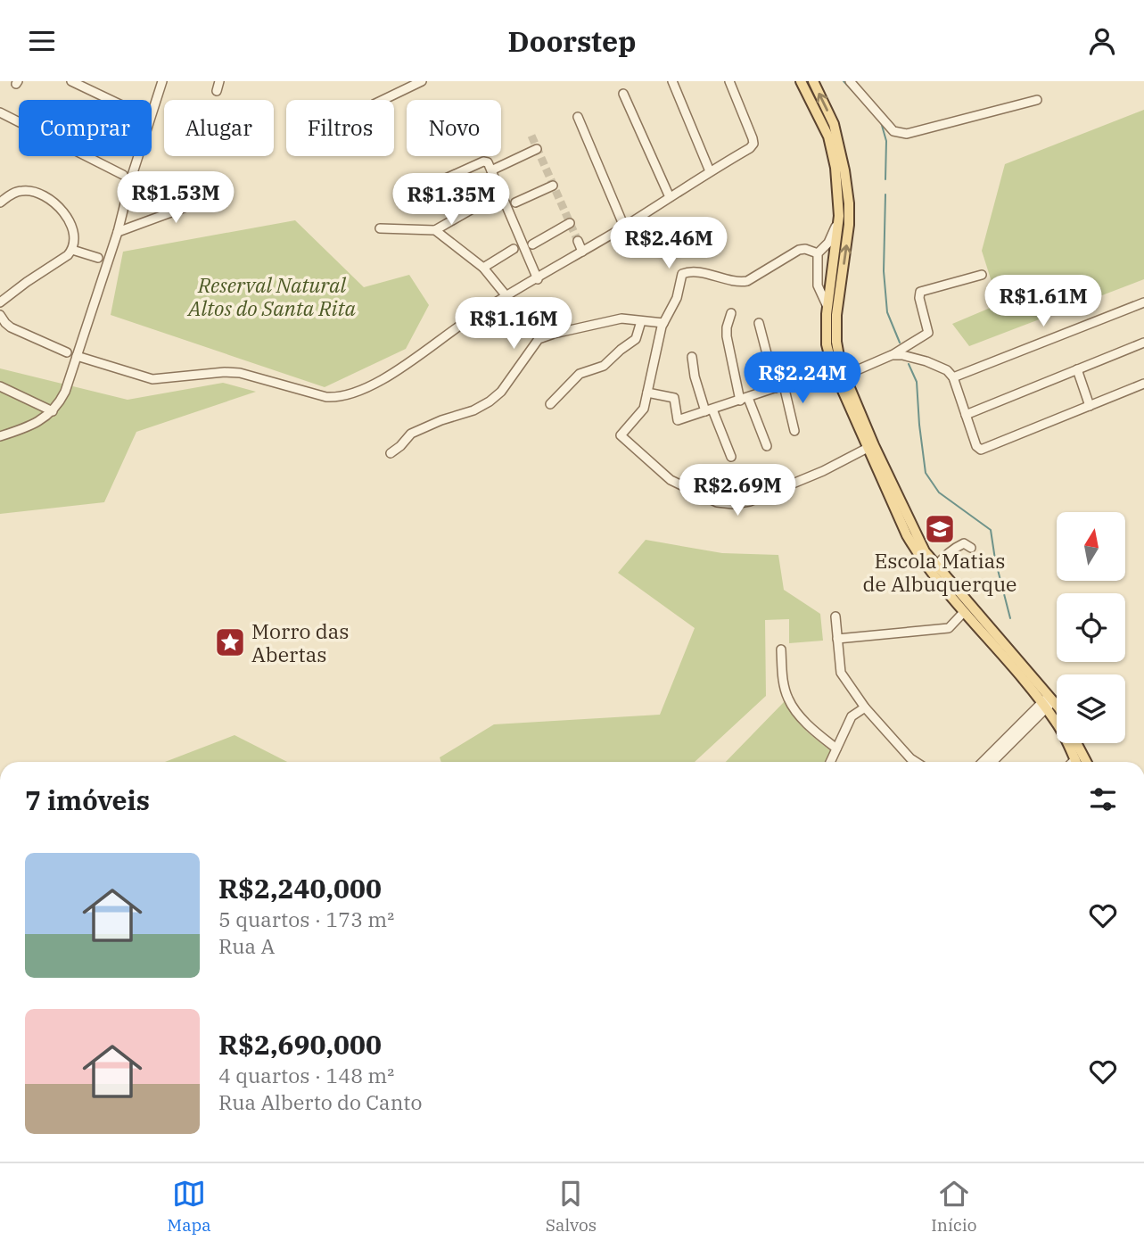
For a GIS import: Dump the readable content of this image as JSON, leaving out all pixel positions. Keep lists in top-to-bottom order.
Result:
{
  "parks": ["Reserval Natural Altos do Santa Rita"],
  "places": {
    "school or university": ["Escola Matias de Albuquerque"],
    "place": ["Morro das Abertas"]
  },
  "north": "top",
  "page": {
    "header": "Doorstep",
    "chip": [
      "Comprar",
      "Alugar",
      "Filtros",
      "Novo"
    ],
    "price": [
      "R$1.53M",
      "R$1.35M",
      "R$2.46M",
      "R$1.61M",
      "R$1.16M",
      "R$2.24M",
      "R$2.69M"
    ],
    "heading": "7 imóveis",
    "list": [
      {
        "name": "R$2,240,000",
        "note": "5 quartos · 173 m² · Rua A"
      },
      {
        "name": "R$2,690,000",
        "note": "4 quartos · 148 m² · Rua Alberto do Canto"
      }
    ],
    "tabs": ["Mapa", "Salvos", "Início"]
  }
}
